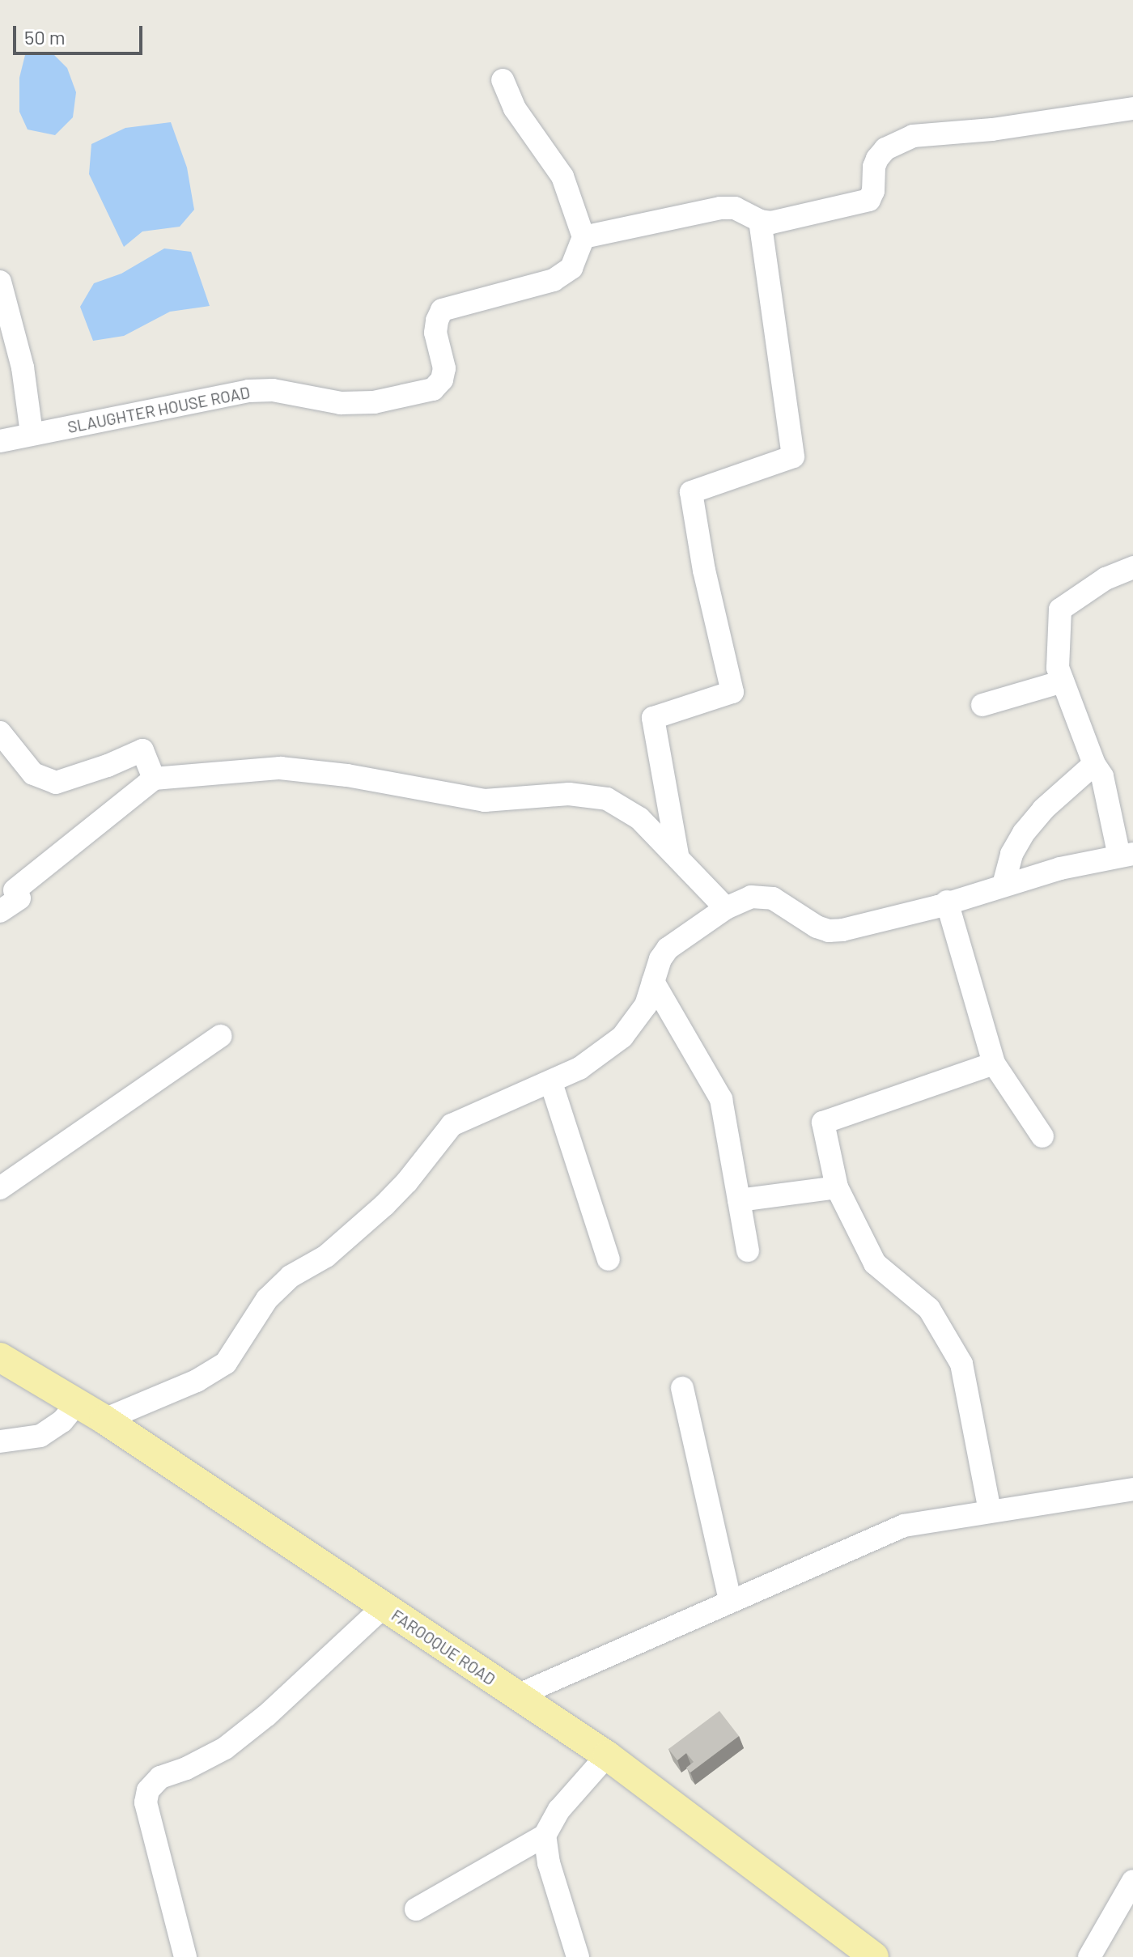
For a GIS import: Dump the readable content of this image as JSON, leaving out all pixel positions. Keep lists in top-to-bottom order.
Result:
{
  "streets": {
    "main road": ["FAROOQUE ROAD"],
    "street": ["SLAUGHTER HOUSE ROAD"]
  },
  "scale_bar": "50 m"
}
